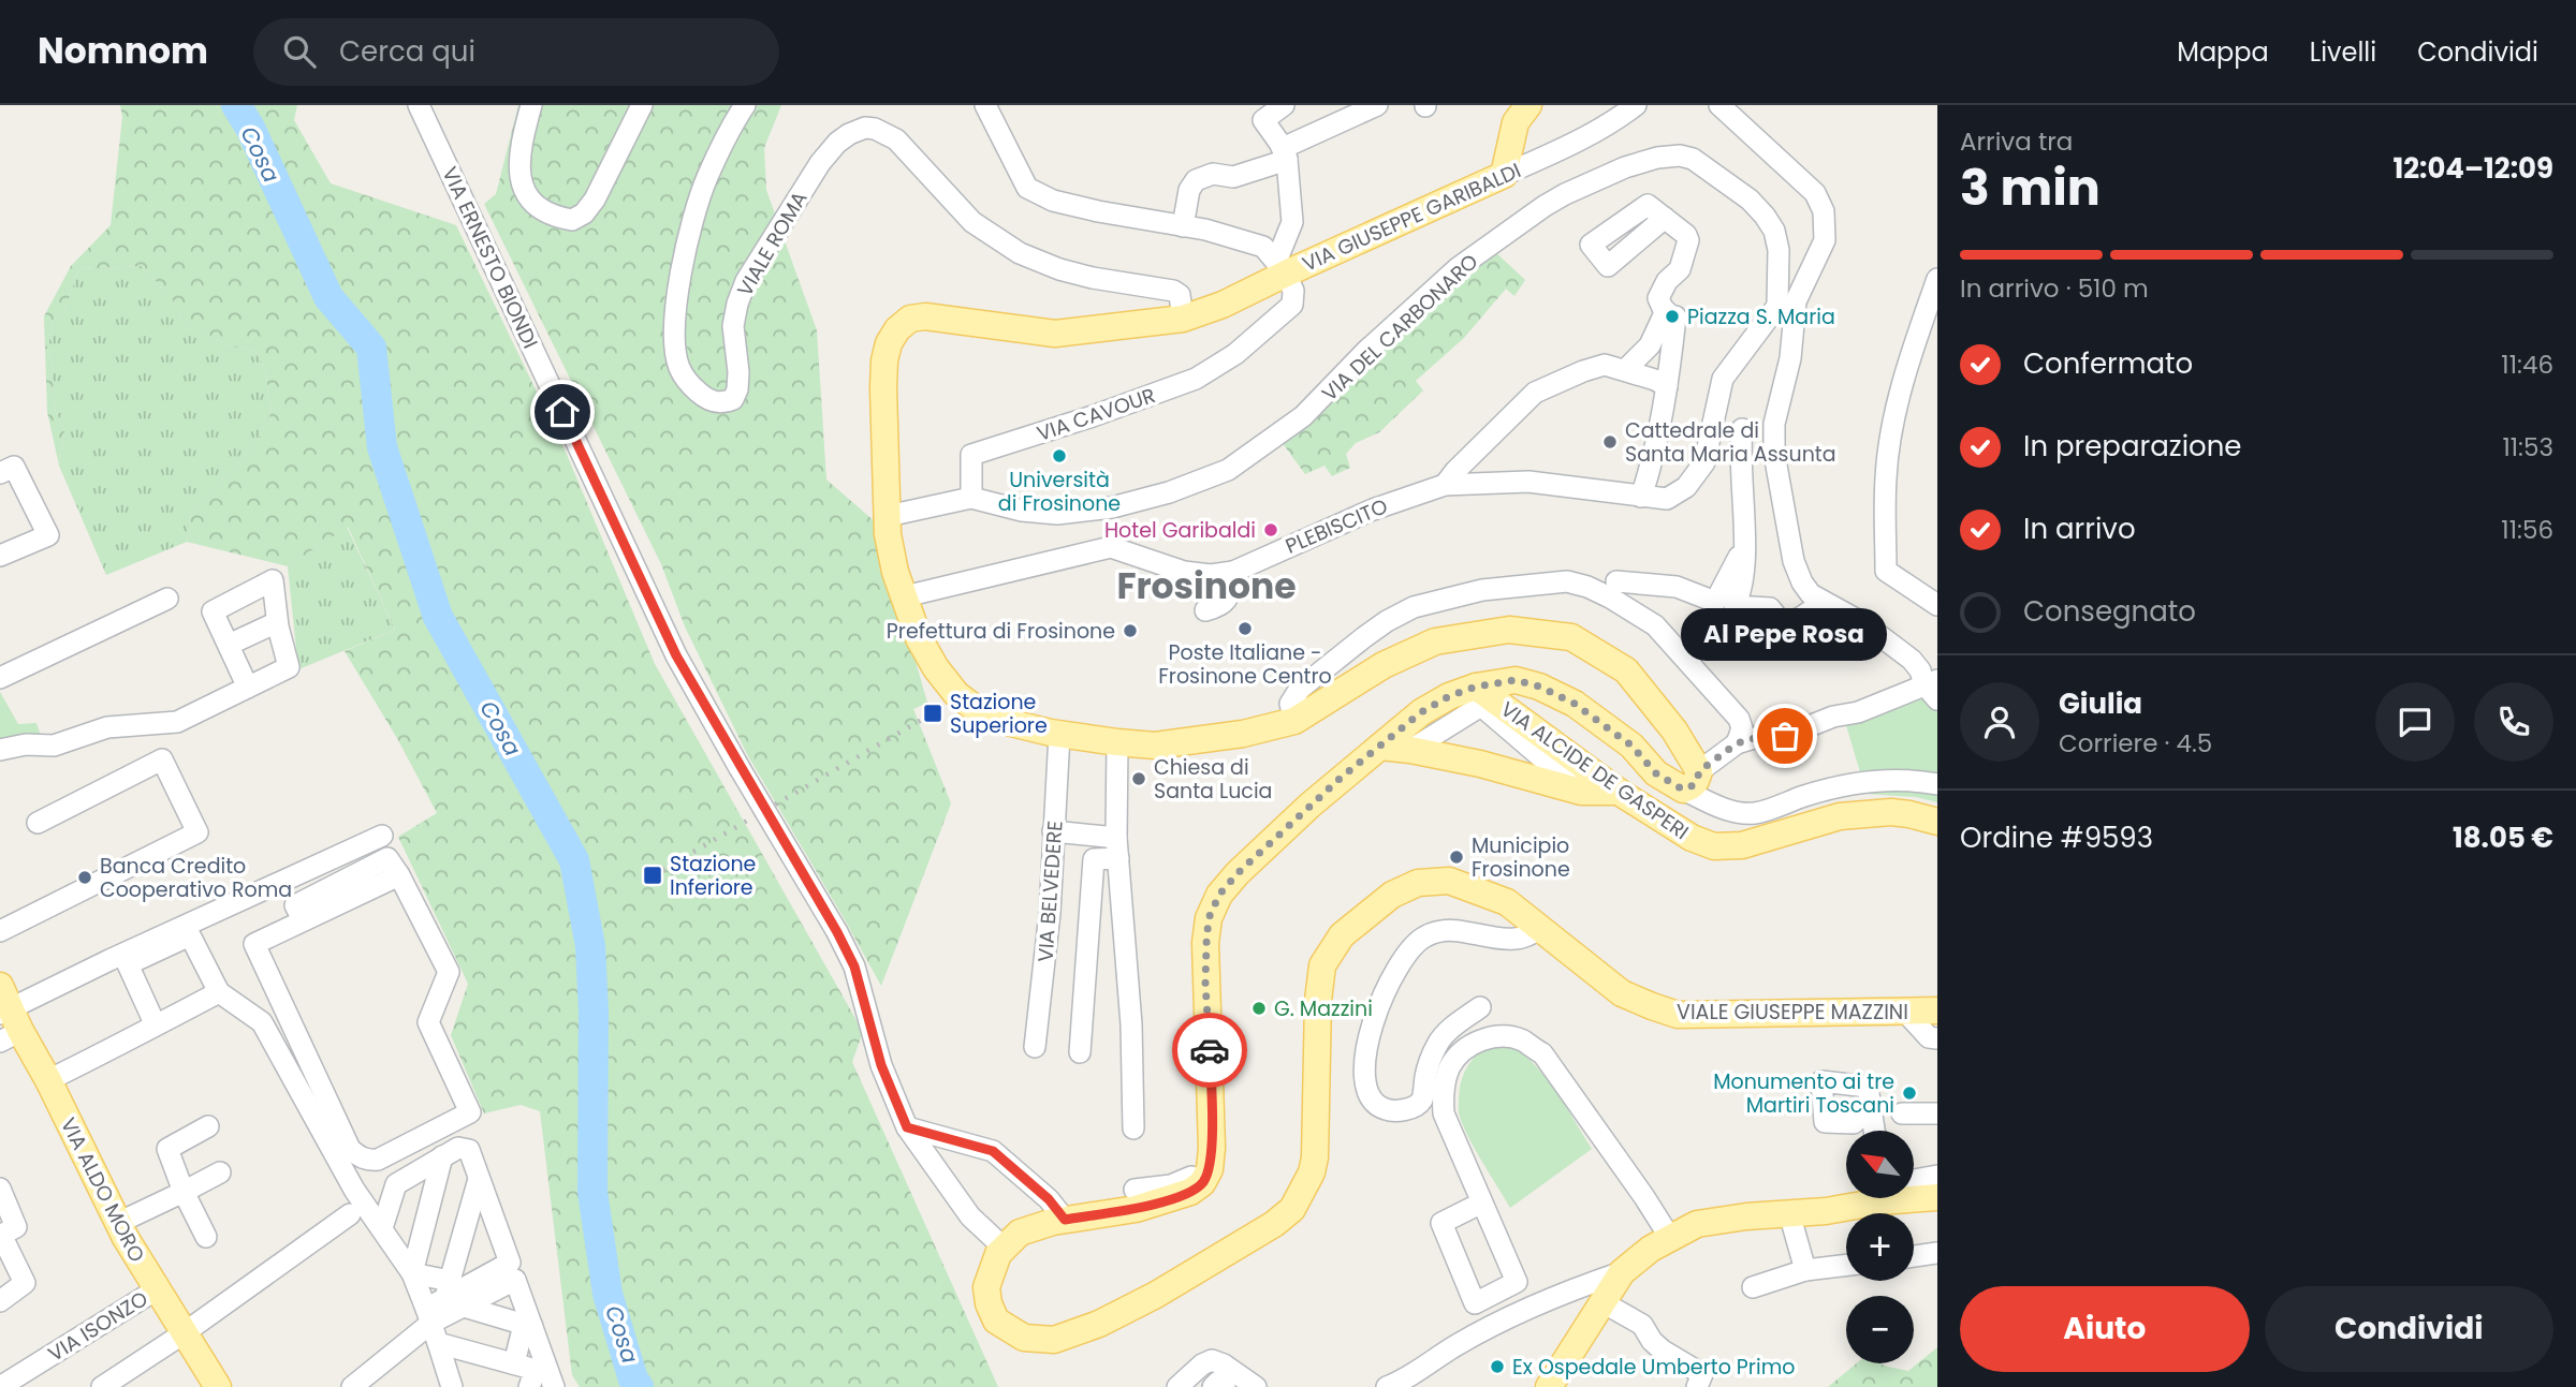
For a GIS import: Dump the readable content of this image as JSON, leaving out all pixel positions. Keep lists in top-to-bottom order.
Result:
{
  "streets": {
    "main road": [
      "VIA GIUSEPPE GARIBALDI",
      "VIA ALCIDE DE GASPERI",
      "VIALE GIUSEPPE MAZZINI",
      "VIA ALDO MORO"
    ],
    "street": [
      "VIALE ROMA",
      "VIA ERNESTO BIONDI",
      "VIA DEL CARBONARO",
      "VIA CAVOUR",
      "PLEBISCITO",
      "VIA BELVEDERE",
      "VIA ISONZO"
    ]
  },
  "crossings": [
    ["VIA GIUSEPPE GARIBALDI", "VIALE ROMA"],
    ["VIA GIUSEPPE GARIBALDI", "VIA CAVOUR"],
    ["VIA ERNESTO BIONDI", "VIALE GIUSEPPE MAZZINI"],
    ["VIA DEL CARBONARO", "VIA CAVOUR"],
    ["VIA DEL CARBONARO", "PLEBISCITO"],
    ["VIA ALDO MORO", "VIA ISONZO"]
  ],
  "districts": ["Frosinone"],
  "water": ["Cosa"],
  "places": {
    "other": [
      "Piazza S. Maria",
      "Cattedrale di Santa Maria Assunta",
      "Università di Frosinone",
      "Hotel Garibaldi",
      "Poste Italiane - Frosinone Centro",
      "Prefettura di Frosinone",
      "Al Pepe Rosa",
      "Chiesa di Santa Lucia",
      "Municipio Frosinone",
      "Banca Credito Cooperativo Roma",
      "G. Mazzini",
      "Monumento ai tre Martiri Toscani",
      "Ex Ospedale Umberto Primo"
    ],
    "transit": ["Stazione Superiore", "Stazione Inferiore"]
  },
  "north": "top left",
  "page": {
    "header": "Nomnom",
    "search": "Cerca qui",
    "nav": ["Mappa", "Livelli", "Condividi"],
    "heading": ["3 min", "Arriva tra", "12:04–12:09"],
    "panel": [
      "Giulia",
      "Corriere · 4.5",
      "Ordine #9593",
      "18.05 €"
    ],
    "bar": "In arrivo · 510 m",
    "list": [
      ["Confermato", "11:46"],
      ["In preparazione", "11:53"],
      ["In arrivo", "11:56"],
      "Consegnato"
    ],
    "bubble": "Al Pepe Rosa",
    "map_buttons": ["+", "−"],
    "buttons": ["Aiuto", "Condividi"]
  }
}
